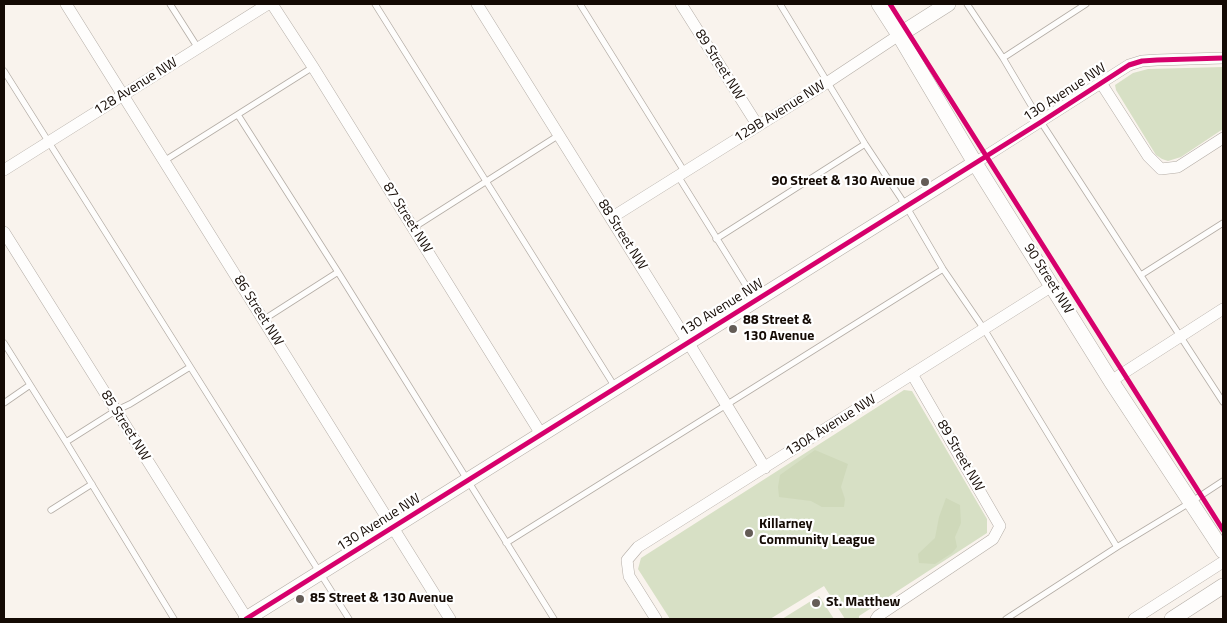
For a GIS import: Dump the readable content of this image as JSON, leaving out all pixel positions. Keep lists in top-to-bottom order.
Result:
{
  "streets": {
    "street": [
      "89 Street NW",
      "128 Avenue NW",
      "130 Avenue NW",
      "129B Avenue NW",
      "87 Street NW",
      "88 Street NW",
      "90 Street NW",
      "86 Street NW",
      "85 Street NW",
      "130A Avenue NW"
    ]
  },
  "crossings": [
    ["89 Street NW", "129B Avenue NW"],
    ["89 Street NW", "130A Avenue NW"],
    ["128 Avenue NW", "87 Street NW"],
    ["128 Avenue NW", "86 Street NW"],
    ["130 Avenue NW", "87 Street NW"],
    ["130 Avenue NW", "88 Street NW"],
    ["130 Avenue NW", "90 Street NW"],
    ["130 Avenue NW", "86 Street NW"],
    ["130 Avenue NW", "85 Street NW"],
    ["129B Avenue NW", "88 Street NW"],
    ["129B Avenue NW", "90 Street NW"],
    ["88 Street NW", "130A Avenue NW"],
    ["90 Street NW", "130A Avenue NW"]
  ],
  "places": [
    "90 Street & 130 Avenue",
    "88 Street & 130 Avenue",
    "Killarney Community League",
    "85 Street & 130 Avenue",
    "St. Matthew"
  ]
}
